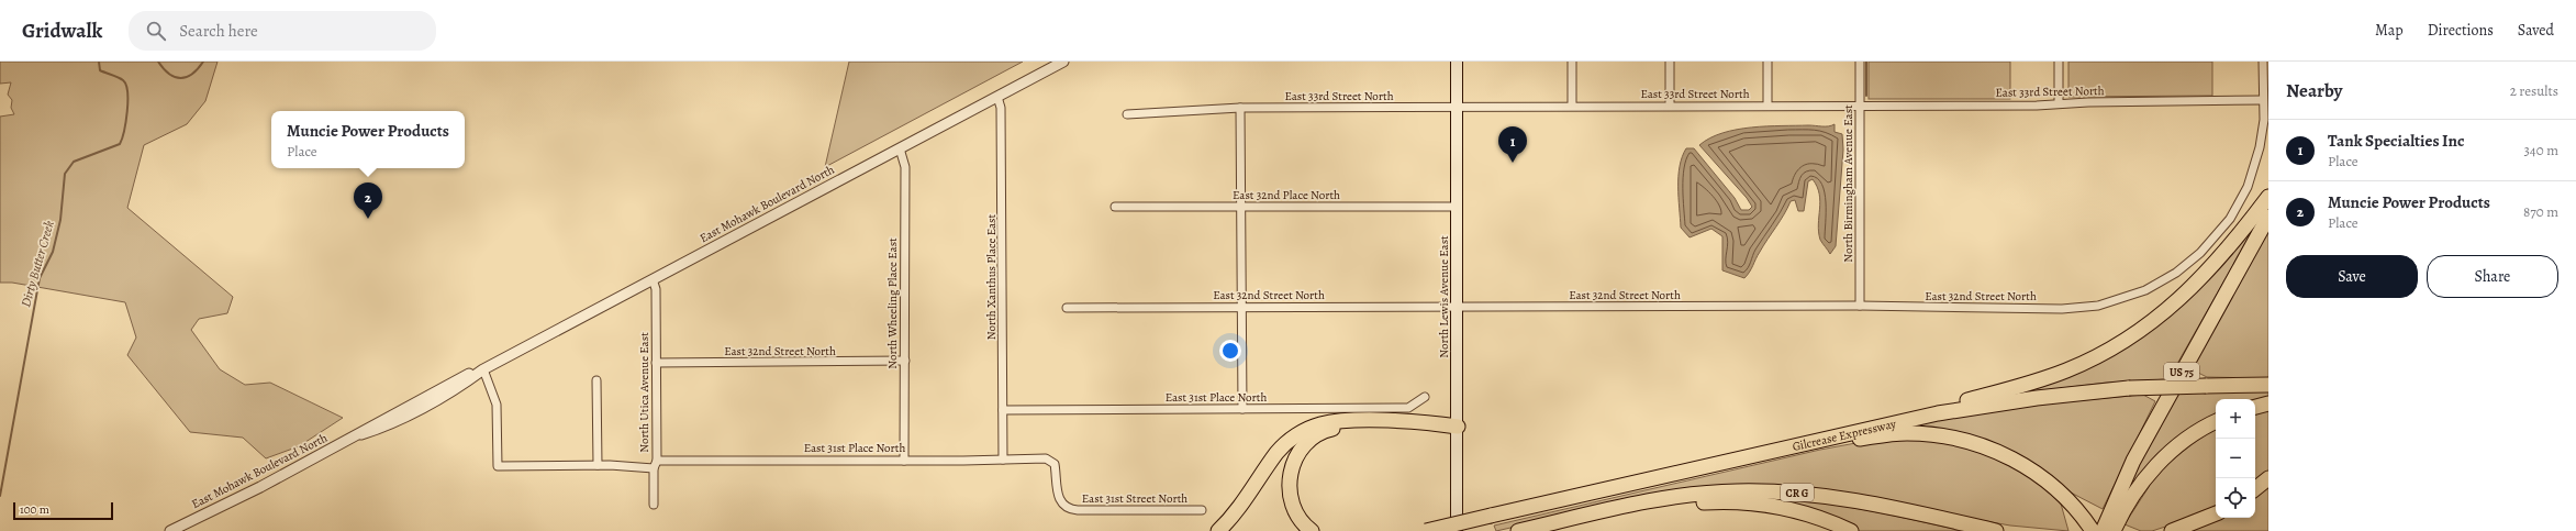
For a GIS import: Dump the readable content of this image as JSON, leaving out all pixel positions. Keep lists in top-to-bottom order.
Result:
{
  "streets": {
    "highway": ["US 75", "Gilcrease Expressway", "CR G"],
    "main road": ["North Lewis Avenue East"],
    "street": [
      "East 33rd Street North",
      "North Birmingham Avenue East",
      "East 32nd Place North",
      "East Mohawk Boulevard North",
      "North Xanthus Place East",
      "East 32nd Street North",
      "North Wheeling Place East",
      "North Utica Avenue East",
      "East 31st Place North",
      "East 31st Street North"
    ]
  },
  "crossings": [
    ["East 33rd Street North", "North Birmingham Avenue East"],
    ["East 33rd Street North", "East 32nd Street North"],
    ["East 33rd Street North", "North Lewis Avenue East"],
    ["North Birmingham Avenue East", "East 32nd Street North"],
    ["East 32nd Place North", "North Lewis Avenue East"],
    ["East Mohawk Boulevard North", "North Xanthus Place East"],
    ["East Mohawk Boulevard North", "North Wheeling Place East"],
    ["East Mohawk Boulevard North", "North Utica Avenue East"],
    ["East Mohawk Boulevard North", "East 31st Place North"],
    ["North Xanthus Place East", "East 31st Place North"],
    ["East 32nd Street North", "North Lewis Avenue East"],
    ["East 32nd Street North", "North Wheeling Place East"],
    ["East 32nd Street North", "North Utica Avenue East"],
    ["North Wheeling Place East", "East 31st Place North"],
    ["North Utica Avenue East", "East 31st Place North"],
    ["East 31st Place North", "East 31st Street North"]
  ],
  "water": ["Dirty Butter Creek"],
  "scale_bar": "100 m",
  "page": {
    "header": "Gridwalk",
    "search": "Search here",
    "nav": ["Map", "Directions", "Saved"],
    "heading": ["Nearby", "2 results"],
    "popup": ["Muncie Power Products", "Place"],
    "list": [
      {
        "mark": "1",
        "name": "Tank Specialties Inc",
        "note": "Place",
        "value": "340 m"
      },
      {
        "mark": "2",
        "name": "Muncie Power Products",
        "note": "Place",
        "value": "870 m"
      }
    ],
    "pins": ["1", "2"],
    "buttons": ["Save", "Share"],
    "map_buttons": ["+", "−"],
    "scale": "100 m"
  }
}
